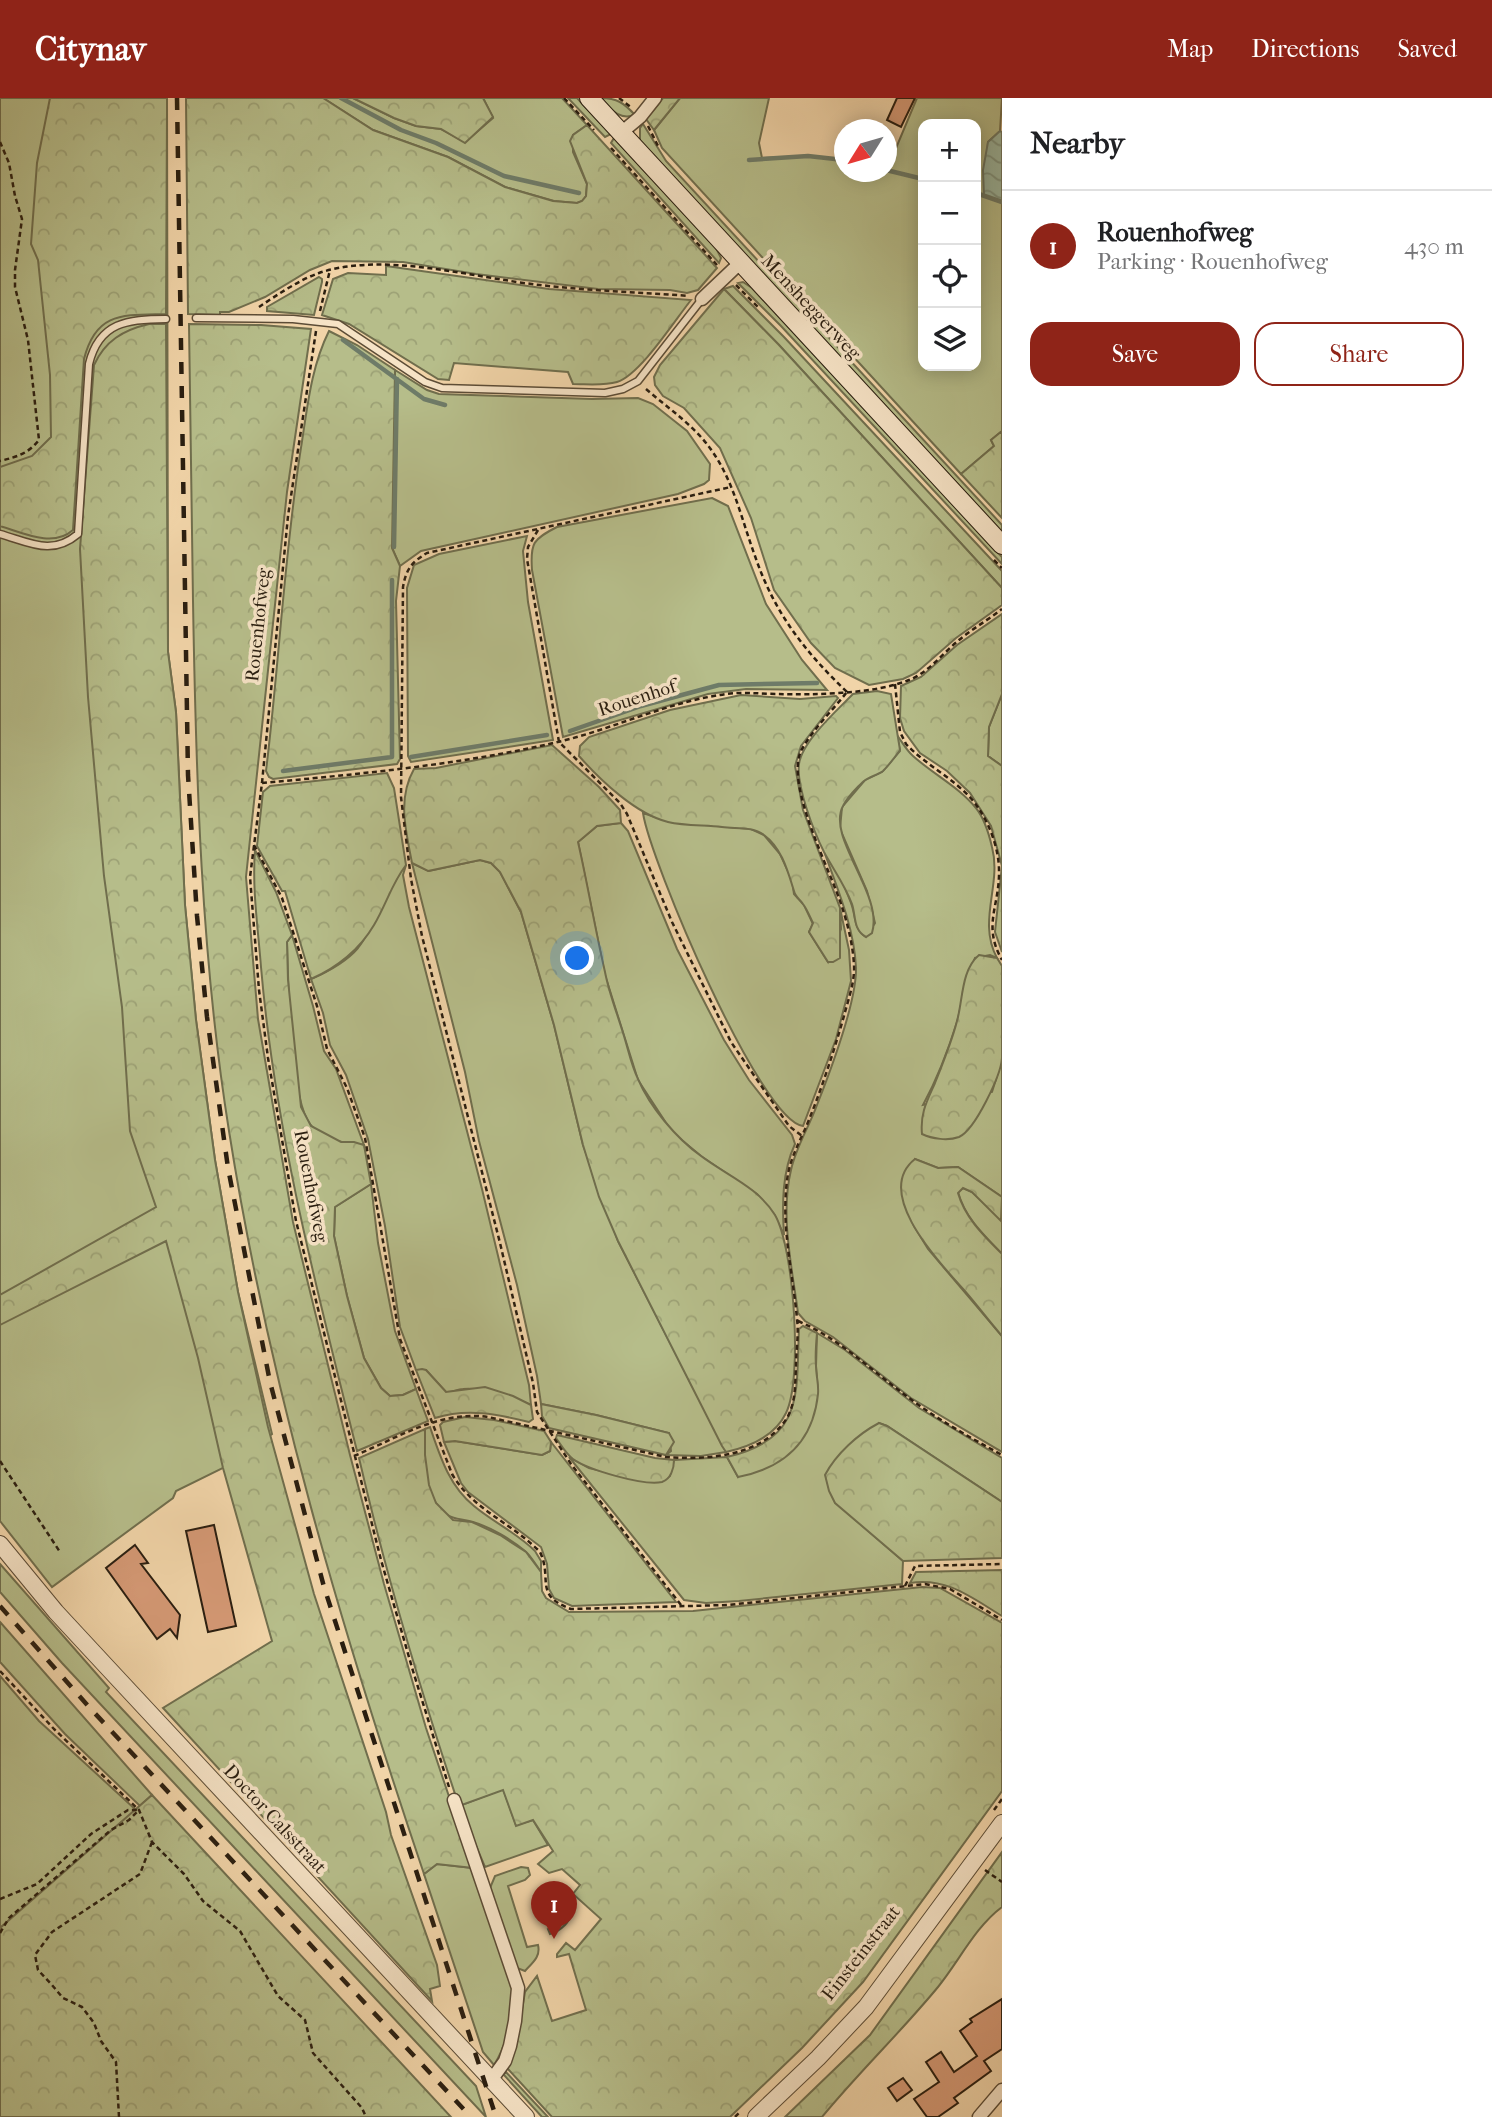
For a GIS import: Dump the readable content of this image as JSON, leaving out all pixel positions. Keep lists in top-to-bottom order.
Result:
{
  "streets": {
    "main road": ["Mensheggerweg"],
    "street": ["Doctor Calsstraat", "Einsteinstraat"],
    "path": ["Rouenhofweg", "Rouenhof"]
  },
  "crossings": [
    ["Rouenhofweg", "Rouenhof"]
  ],
  "north": "bottom left",
  "page": {
    "header": "Citynav",
    "nav": ["Map", "Directions", "Saved"],
    "heading": "Nearby",
    "map_buttons": ["+", "−"],
    "list": [
      {
        "mark": "1",
        "name": "Rouenhofweg",
        "note": "Parking · Rouenhofweg",
        "value": "430 m"
      }
    ],
    "buttons": ["Save", "Share"],
    "pins": "1"
  }
}
